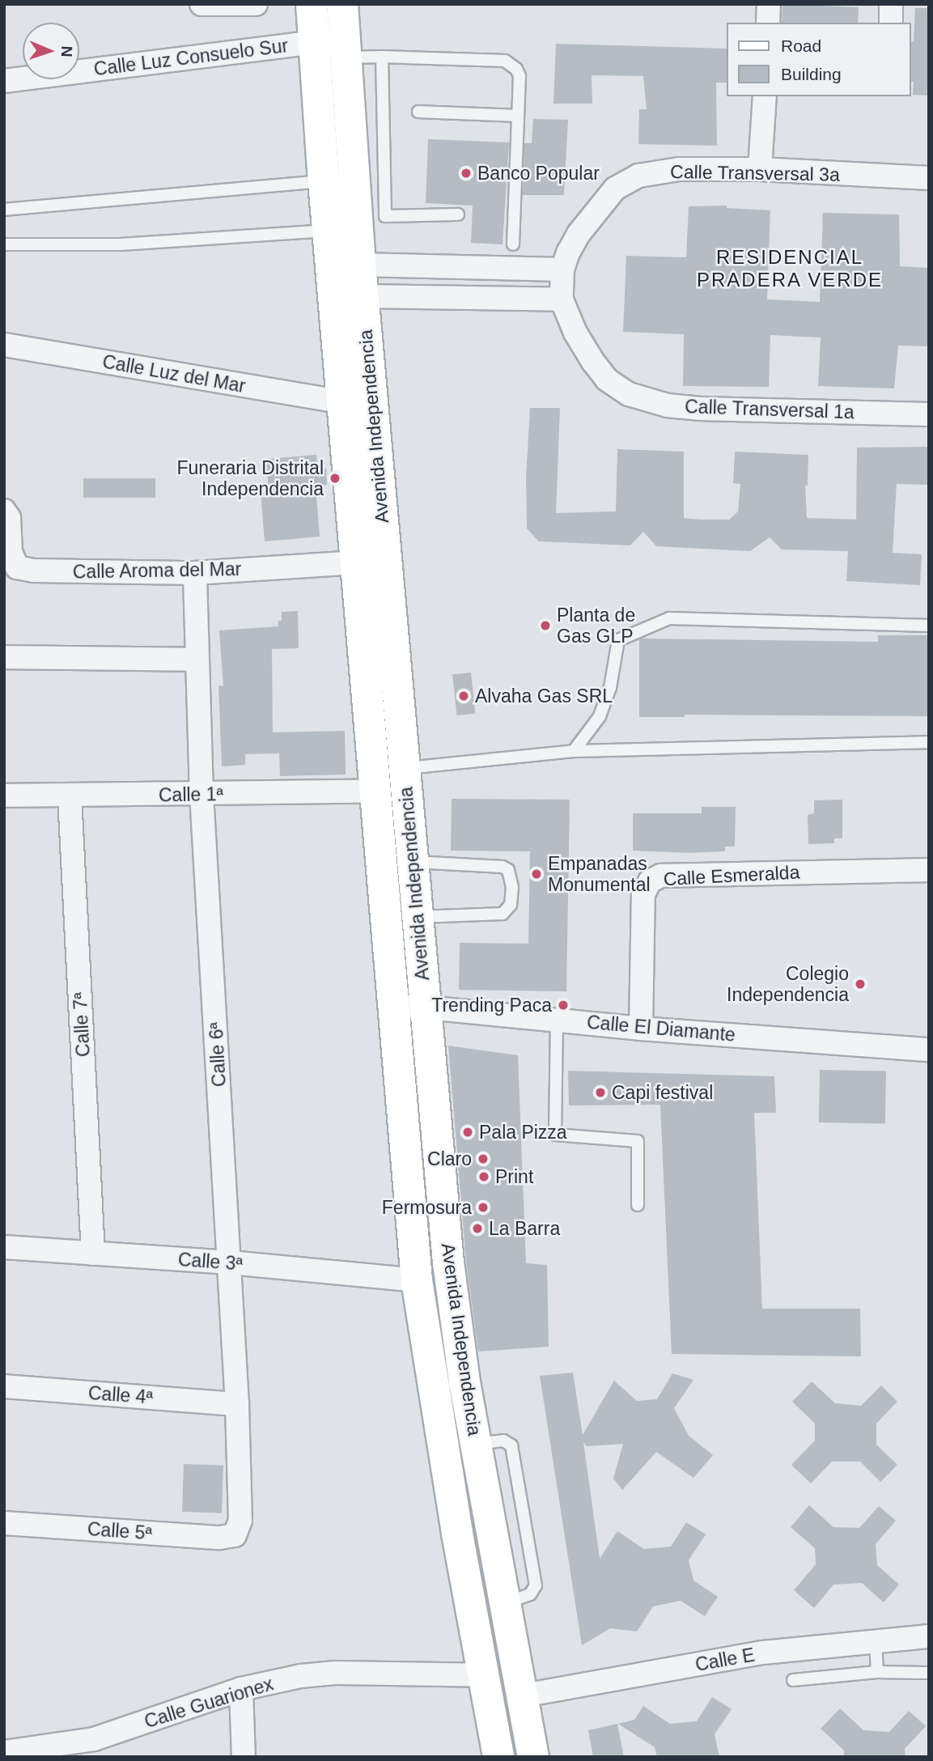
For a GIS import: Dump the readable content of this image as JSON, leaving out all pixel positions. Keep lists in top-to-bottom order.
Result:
{
  "streets": {
    "main road": ["Avenida Independencia"],
    "street": [
      "Calle Luz Consuelo Sur",
      "Calle Transversal 3a",
      "Calle Luz del Mar",
      "Calle Transversal 1a",
      "Calle Aroma del Mar",
      "Calle 1ª",
      "Calle Esmeralda",
      "Calle 7ª",
      "Calle El Diamante",
      "Calle 6ª",
      "Calle 3ª",
      "Calle 4ª",
      "Calle 5ª",
      "Calle E",
      "Calle Guarionex"
    ]
  },
  "crossings": [
    ["Calle Luz Consuelo Sur", "Avenida Independencia"],
    ["Calle Luz del Mar", "Avenida Independencia"],
    ["Avenida Independencia", "Calle Aroma del Mar"],
    ["Avenida Independencia", "Calle 1ª"],
    ["Avenida Independencia", "Calle El Diamante"],
    ["Avenida Independencia", "Calle 3ª"],
    ["Avenida Independencia", "Calle E"],
    ["Avenida Independencia", "Calle Guarionex"],
    ["Calle Aroma del Mar", "Calle 6ª"],
    ["Calle 1ª", "Calle 7ª"],
    ["Calle 1ª", "Calle 6ª"],
    ["Calle Esmeralda", "Calle El Diamante"],
    ["Calle 7ª", "Calle 3ª"],
    ["Calle 6ª", "Calle 3ª"],
    ["Calle 6ª", "Calle 4ª"],
    ["Calle 6ª", "Calle 5ª"]
  ],
  "districts": ["RESIDENCIAL PRADERA VERDE"],
  "places": [
    "Banco Popular",
    "Funeraria Distrital Independencia",
    "Planta de Gas GLP",
    "Alvaha Gas SRL",
    "Empanadas Monumental",
    "Colegio Independencia",
    "Trending Paca",
    "Capi festival",
    "Pala Pizza",
    "Claro",
    "Print",
    "Fermosura",
    "La Barra"
  ],
  "legend": ["Road", "Building"],
  "north": "right"
}
